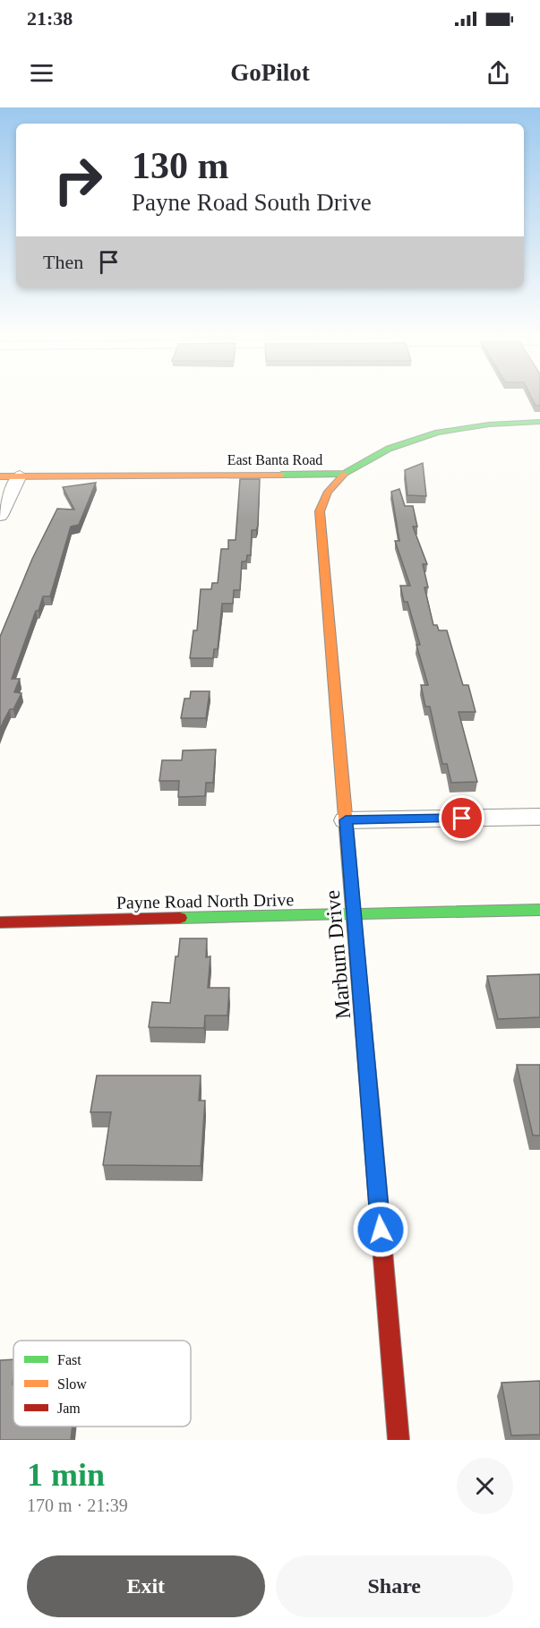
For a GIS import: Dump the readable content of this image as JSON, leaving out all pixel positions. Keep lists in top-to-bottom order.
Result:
{
  "streets": {
    "street": ["East Banta Road", "Payne Road North Drive", "Marburn Drive"]
  },
  "crossings": [
    ["East Banta Road", "Marburn Drive"],
    ["Payne Road North Drive", "Marburn Drive"]
  ],
  "legend": ["Fast", "Slow", "Jam"],
  "page": {
    "status": "21:38",
    "header": "GoPilot",
    "turn": ["130 m", "Payne Road South Drive"],
    "then": "Then",
    "heading": ["1 min", "170 m · 21:39"],
    "buttons": ["Exit", "Share"]
  }
}
